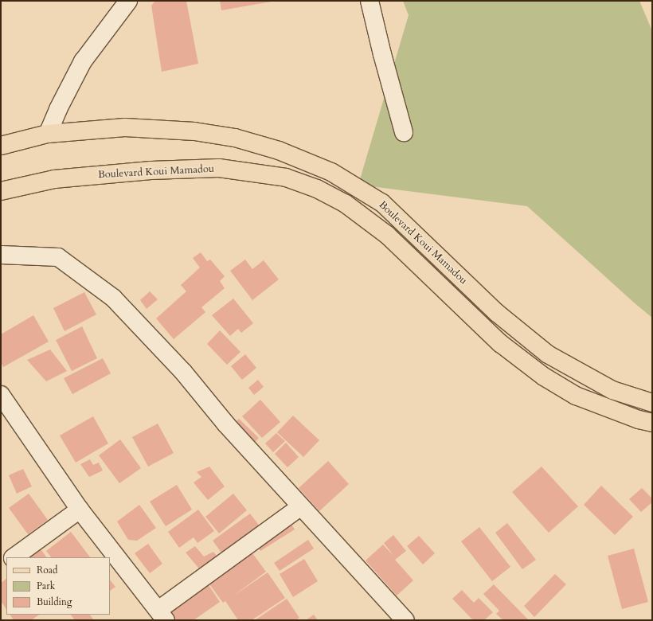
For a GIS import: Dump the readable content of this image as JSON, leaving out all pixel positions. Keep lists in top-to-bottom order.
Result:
{
  "streets": {
    "main road": ["Boulevard Koui Mamadou"]
  },
  "legend": ["Road", "Park", "Building"]
}
